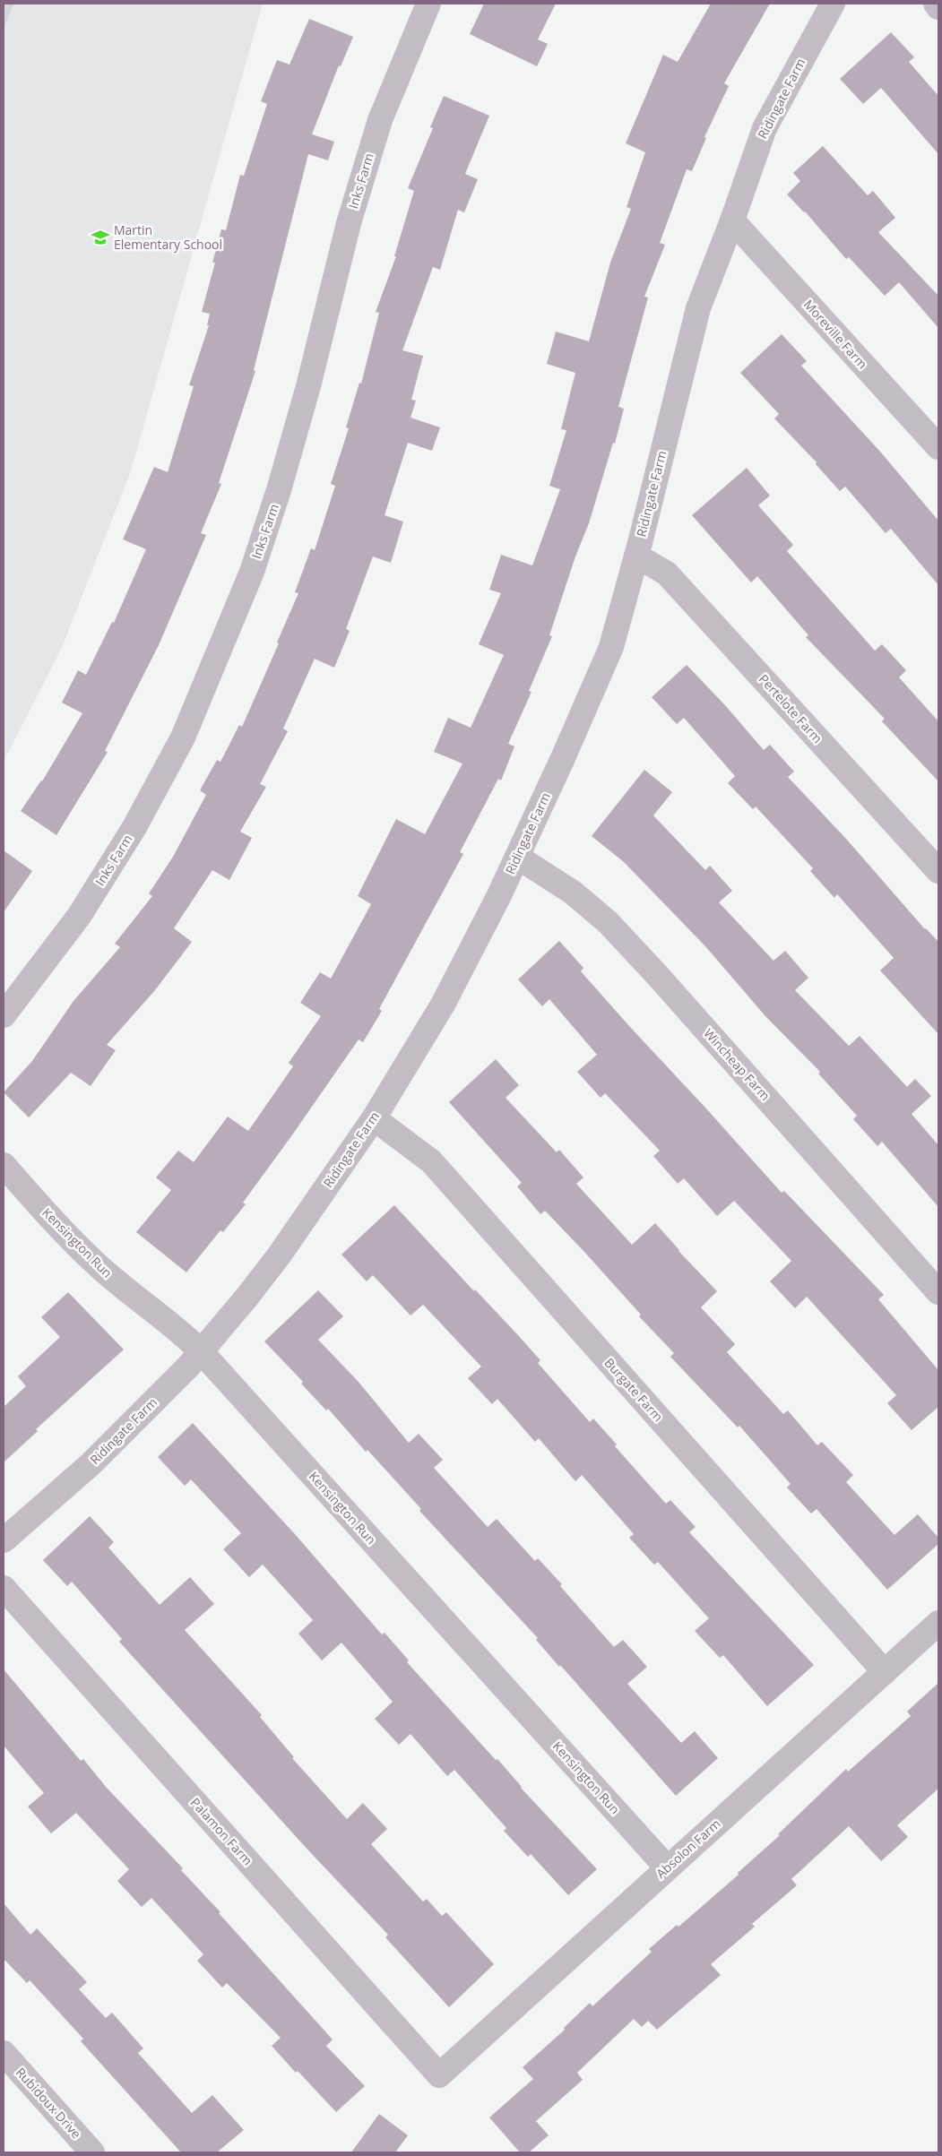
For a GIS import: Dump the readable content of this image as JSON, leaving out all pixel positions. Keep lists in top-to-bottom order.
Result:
{
  "streets": {
    "street": [
      "Ridingate Farm",
      "Inks Farm",
      "Moreville Farm",
      "Pertelote Farm",
      "Wincheap Farm",
      "Kensington Run",
      "Burgate Farm",
      "Palamon Farm",
      "Absolon Farm",
      "Rubidoux Drive"
    ]
  },
  "crossings": [
    ["Ridingate Farm", "Moreville Farm"],
    ["Ridingate Farm", "Pertelote Farm"],
    ["Ridingate Farm", "Wincheap Farm"],
    ["Ridingate Farm", "Kensington Run"],
    ["Ridingate Farm", "Burgate Farm"],
    ["Kensington Run", "Absolon Farm"],
    ["Burgate Farm", "Absolon Farm"],
    ["Palamon Farm", "Absolon Farm"]
  ],
  "places": {
    "school or university": ["Martin Elementary School"]
  }
}
